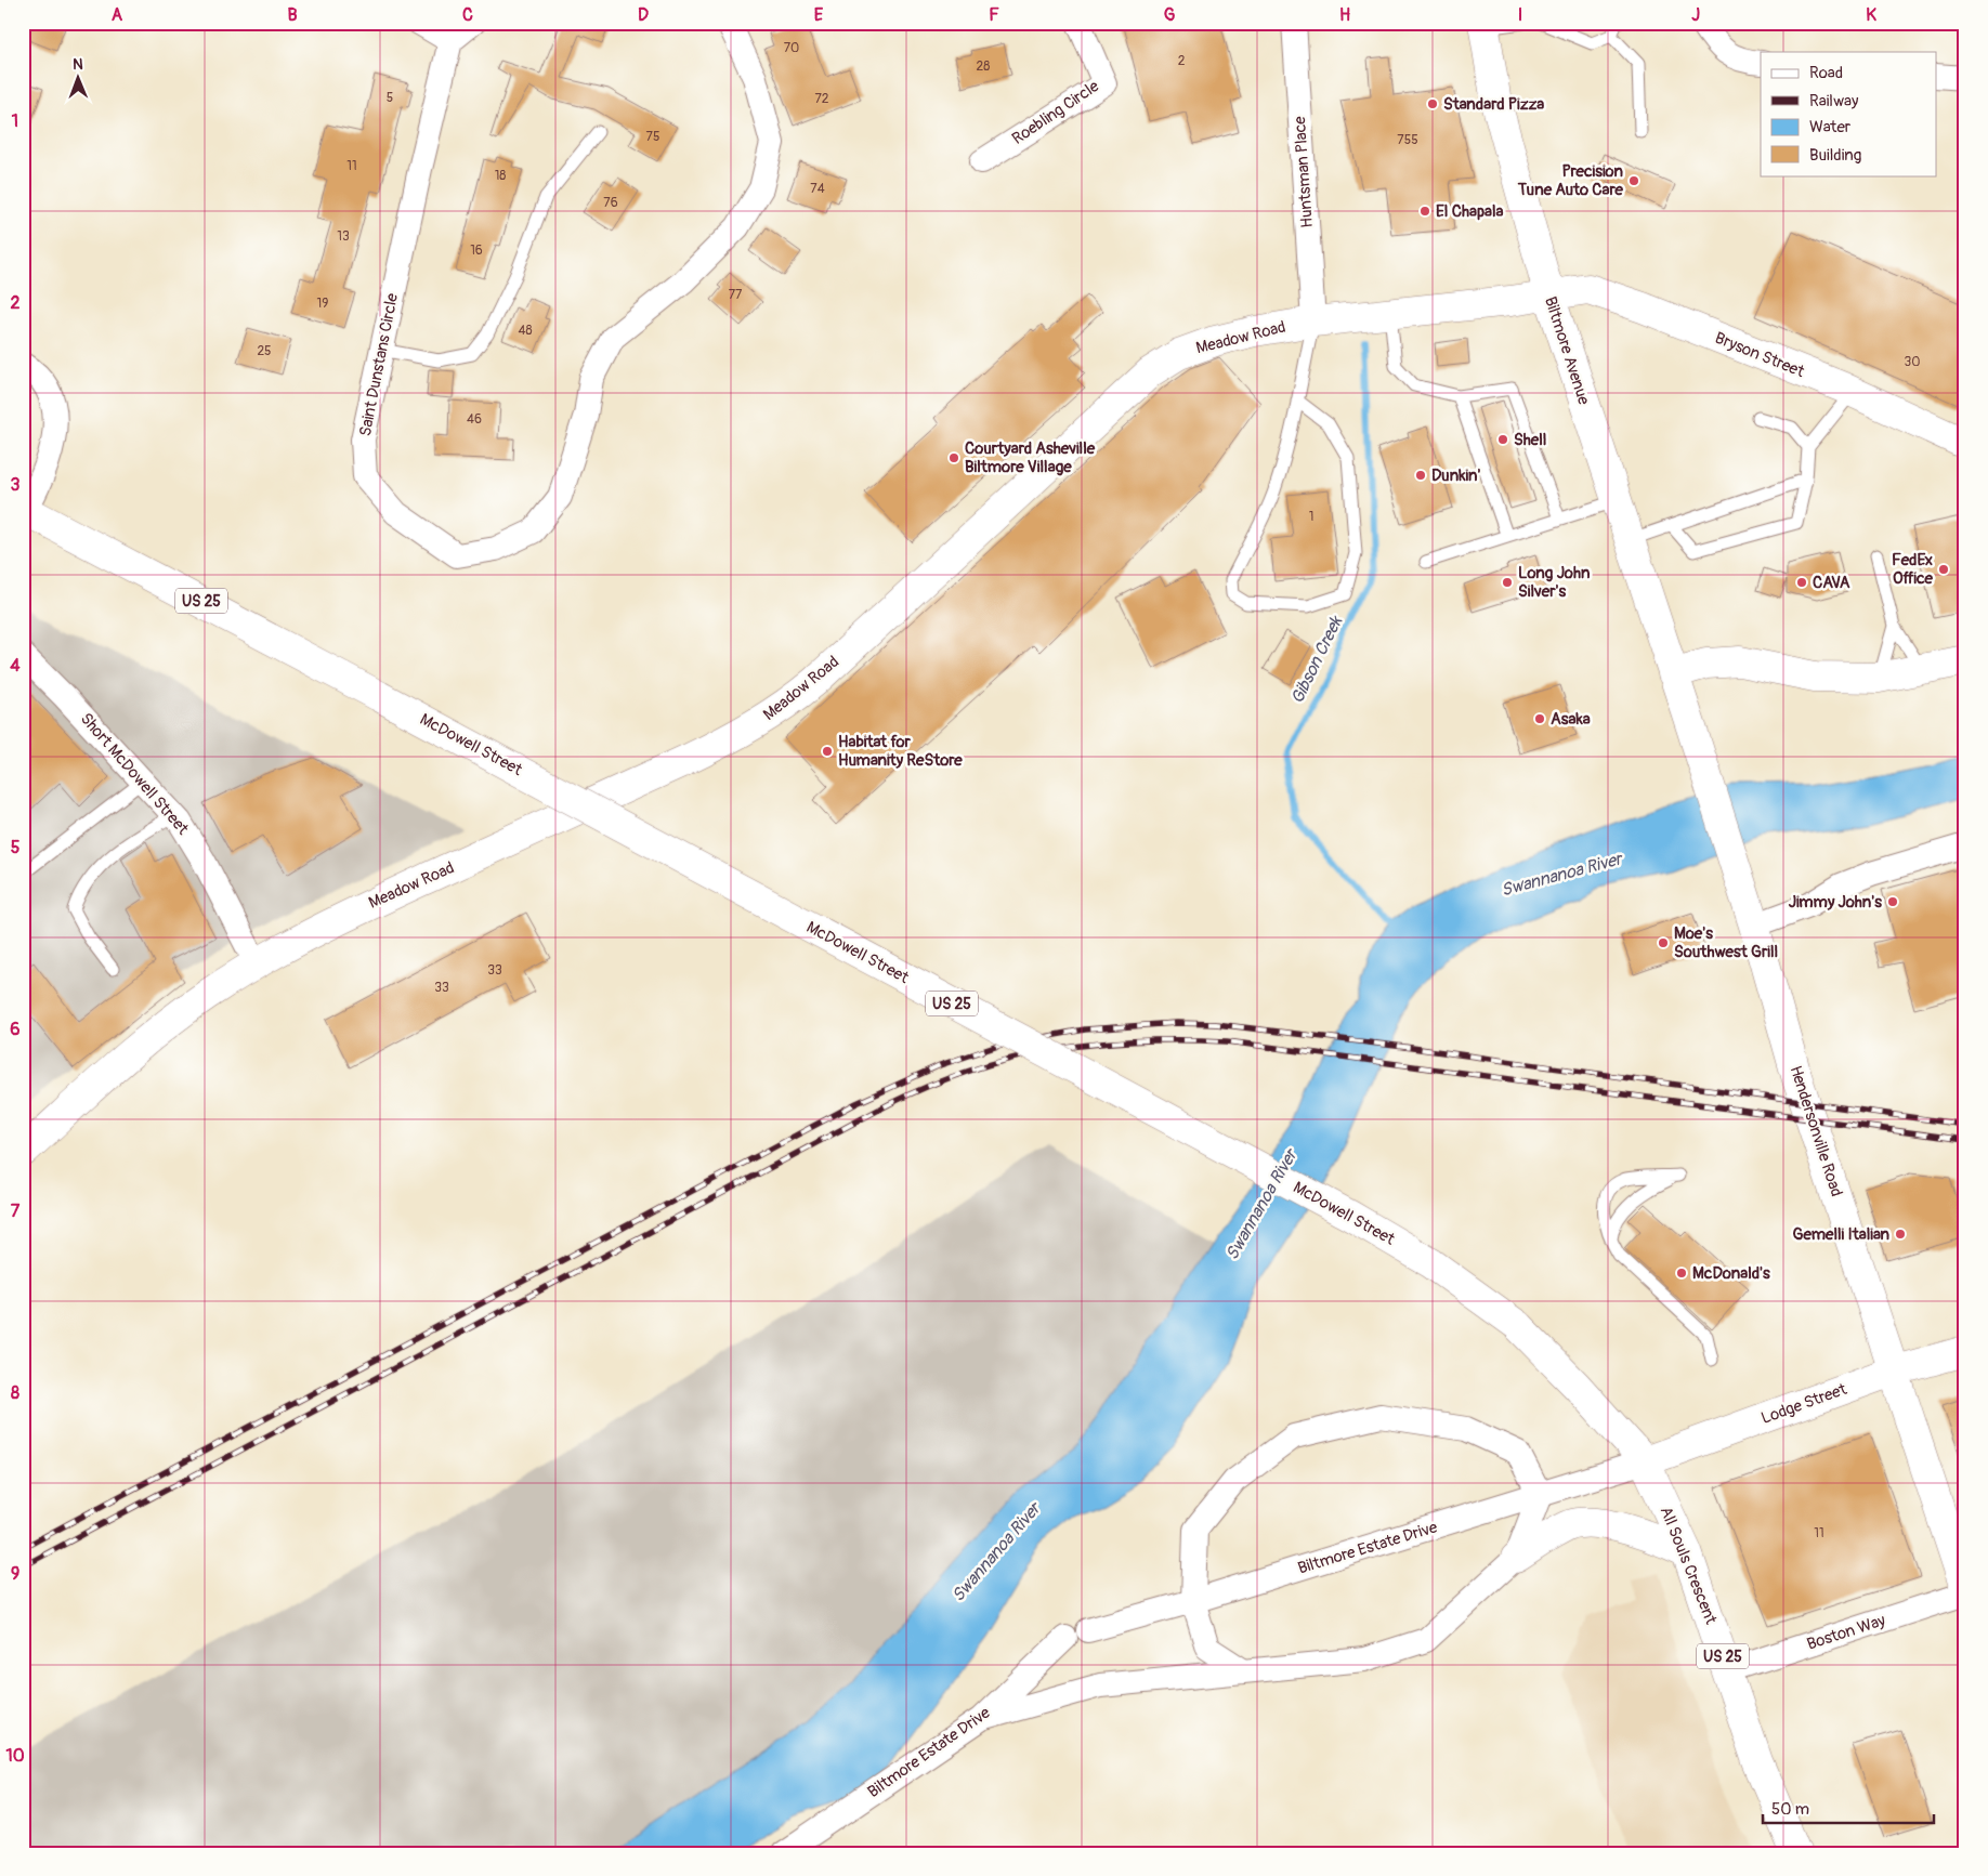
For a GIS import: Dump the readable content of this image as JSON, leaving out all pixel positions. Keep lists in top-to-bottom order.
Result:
{
  "streets": {
    "main road": [
      "Meadow Road",
      "Biltmore Avenue",
      "Bryson Street",
      "US 25",
      "McDowell Street",
      "Hendersonville Road",
      "Lodge Street",
      "All Souls Crescent"
    ],
    "street": [
      "Roebling Circle",
      "Huntsman Place",
      "Saint Dunstans Circle",
      "Short McDowell Street",
      "Biltmore Estate Drive",
      "Boston Way"
    ]
  },
  "crossings": [
    ["Huntsman Place", "Meadow Road"],
    ["Meadow Road", "Biltmore Avenue"],
    ["Meadow Road", "Bryson Street"],
    ["Meadow Road", "Short McDowell Street"],
    ["Biltmore Avenue", "Bryson Street"],
    ["Biltmore Avenue", "Hendersonville Road"],
    ["McDowell Street", "Lodge Street"],
    ["McDowell Street", "Biltmore Estate Drive"],
    ["McDowell Street", "All Souls Crescent"],
    ["Hendersonville Road", "Lodge Street"],
    ["Lodge Street", "Biltmore Estate Drive"],
    ["Lodge Street", "All Souls Crescent"],
    ["Biltmore Estate Drive", "All Souls Crescent"],
    ["All Souls Crescent", "Boston Way"]
  ],
  "water": ["Gibson Creek", "Swannanoa River"],
  "places": [
    "Standard Pizza",
    "Precision Tune Auto Care",
    "El Chapala",
    "Shell",
    "Courtyard Asheville Biltmore Village",
    "Dunkin'",
    "FedEx Office",
    "Long John Silver's",
    "CAVA",
    "Asaka",
    "Habitat for Humanity ReStore",
    "Jimmy John's",
    "Moe's Southwest Grill",
    "Gemelli Italian",
    "McDonald's"
  ],
  "house_numbers": [
    "70",
    "2",
    "28",
    "5",
    "72",
    "75",
    "755",
    "11",
    "18",
    "74",
    "76",
    "13",
    "16",
    "77",
    "19",
    "48",
    "25",
    "30",
    "46",
    "1",
    "33",
    "33",
    "11"
  ],
  "legend": [
    "Road",
    "Railway",
    "Water",
    "Building"
  ],
  "scale_bar": "50 m",
  "north": "top",
  "grid": {
    "columns": [
      "A",
      "B",
      "C",
      "D",
      "E",
      "F",
      "G",
      "H",
      "I",
      "J",
      "K"
    ],
    "rows": [
      "1",
      "2",
      "3",
      "4",
      "5",
      "6",
      "7",
      "8",
      "9",
      "10"
    ]
  }
}
